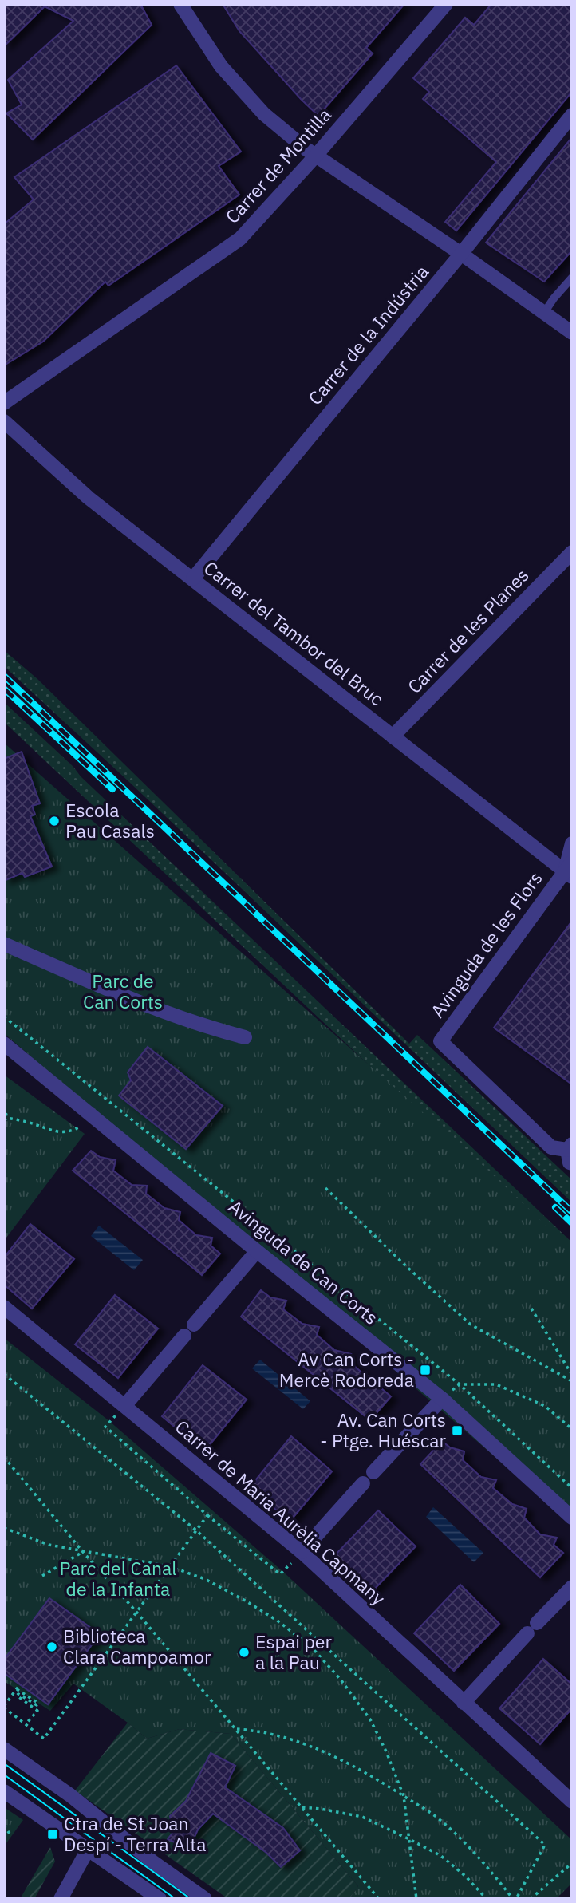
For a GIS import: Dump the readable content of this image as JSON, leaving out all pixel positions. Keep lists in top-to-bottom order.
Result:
{
  "streets": {
    "street": [
      "Carrer de Montilla",
      "Carrer de la Indústria",
      "Carrer de les Planes",
      "Carrer del Tambor del Bruc",
      "Avinguda de les Flors",
      "Avinguda de Can Corts",
      "Carrer de Maria Aurèlia Capmany"
    ]
  },
  "crossings": [
    ["Carrer de la Indústria", "Carrer del Tambor del Bruc"],
    ["Carrer de les Planes", "Carrer del Tambor del Bruc"],
    ["Carrer del Tambor del Bruc", "Avinguda de les Flors"]
  ],
  "parks": ["Parc de Can Corts", "Parc del Canal de la Infanta"],
  "places": {
    "other": ["Escola Pau Casals", "Biblioteca Clara Campoamor", "Espai per a la Pau"],
    "transit": ["Av Can Corts - Mercè Rodoreda", "Av. Can Corts - Ptge. Huéscar", "Ctra de St Joan Despí - Terra Alta"]
  }
}
